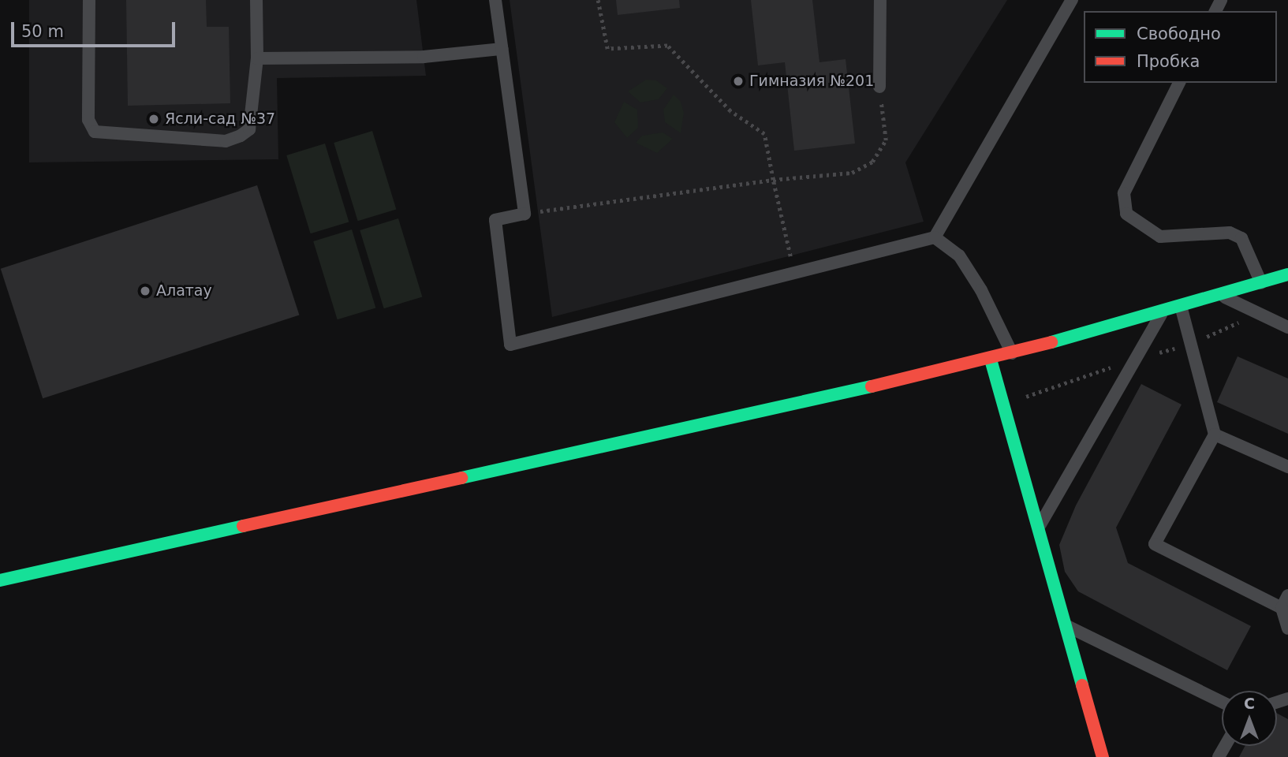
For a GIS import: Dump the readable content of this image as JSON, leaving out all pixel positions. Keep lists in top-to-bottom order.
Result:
{
  "places": ["Гимназия №201", "Ясли-сад №37", "Алатау"],
  "legend": ["Свободно", "Пробка"],
  "scale_bar": "50 m",
  "north": "top"
}
